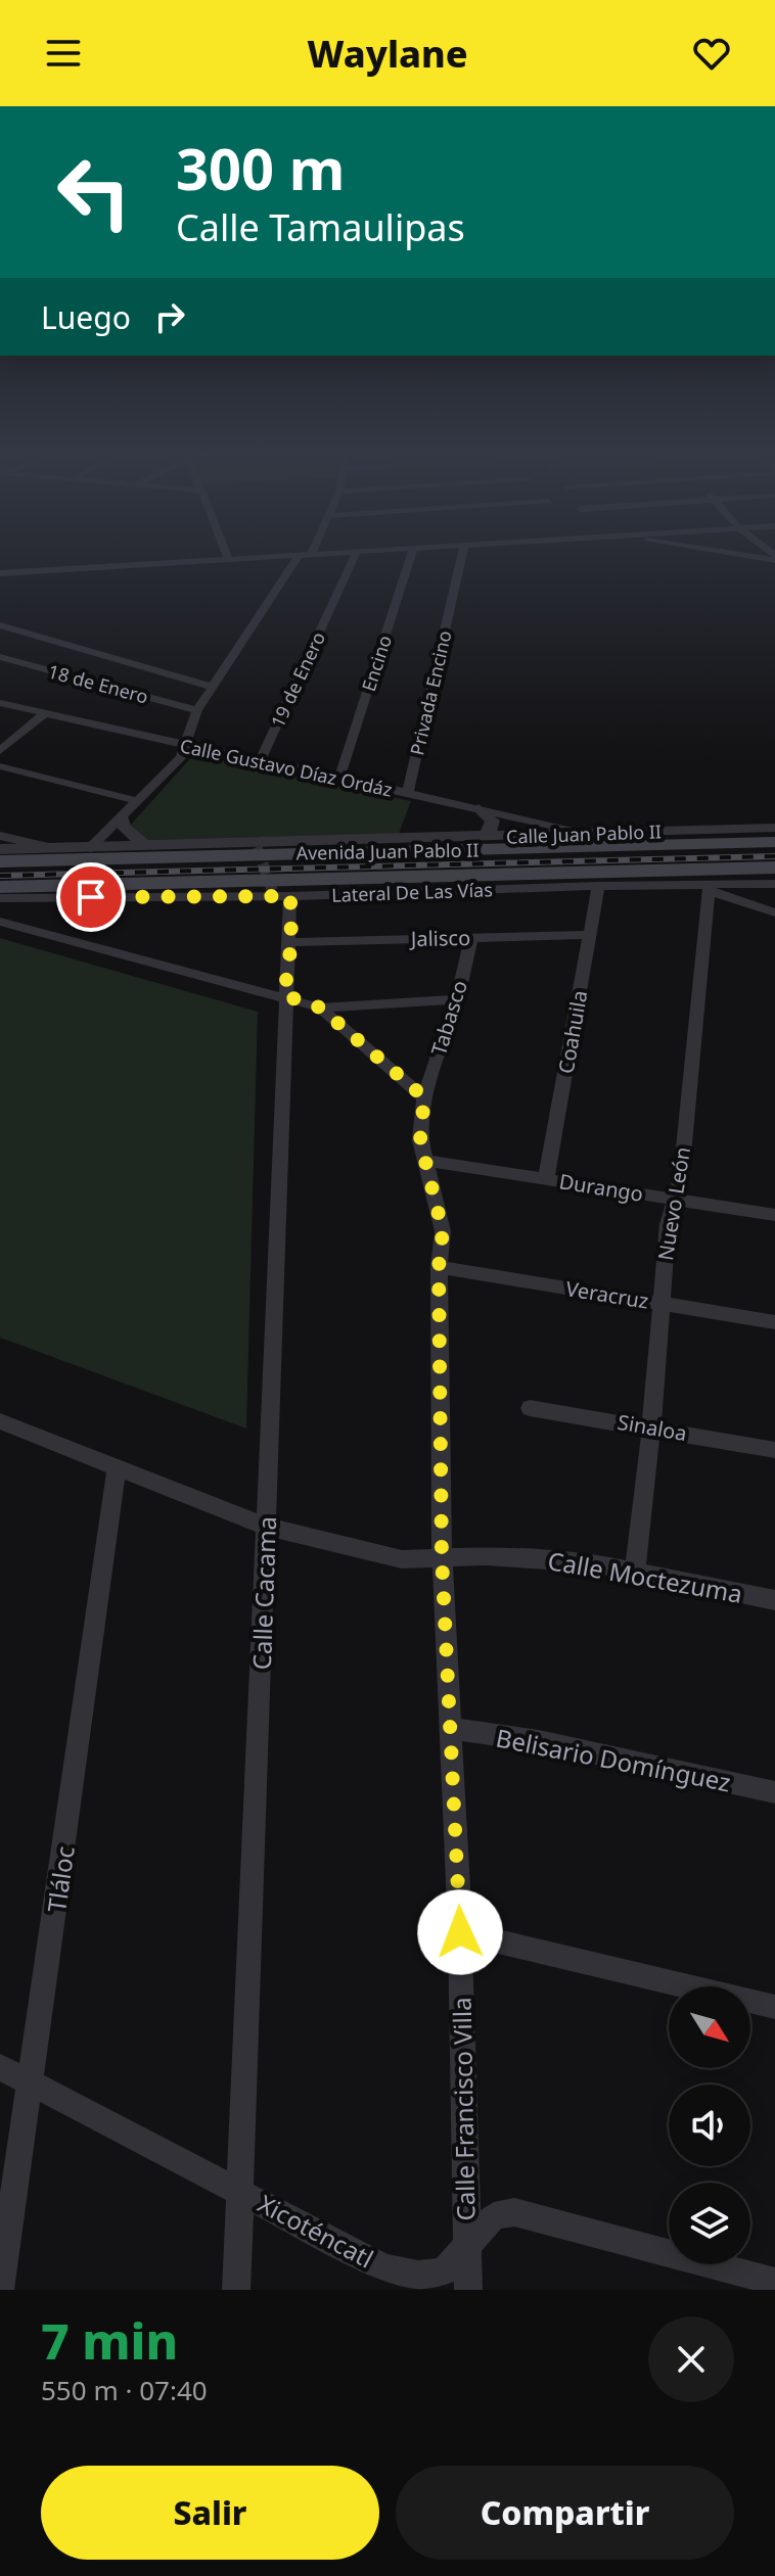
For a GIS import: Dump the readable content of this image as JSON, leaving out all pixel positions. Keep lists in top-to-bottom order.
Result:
{
  "streets": {
    "main road": ["Avenida Juan Pablo II"],
    "street": [
      "Encino",
      "19 de Enero",
      "18 de Enero",
      "Privada Encino",
      "Calle Gustavo Díaz Ordáz",
      "Calle Juan Pablo II",
      "Lateral De Las Vías",
      "Jalisco",
      "Tabasco",
      "Coahuila",
      "Durango",
      "Nuevo León",
      "Veracruz",
      "Sinaloa",
      "Calle Moctezuma",
      "Calle Cacama",
      "Belisario Domínguez",
      "Tláloc",
      "Calle Francisco Villa",
      "Xicoténcatl"
    ]
  },
  "crossings": [
    ["Encino", "Calle Gustavo Díaz Ordáz"],
    ["19 de Enero", "Calle Gustavo Díaz Ordáz"],
    ["Privada Encino", "Calle Gustavo Díaz Ordáz"],
    ["Calle Gustavo Díaz Ordáz", "Calle Juan Pablo II"],
    ["Lateral De Las Vías", "Coahuila"],
    ["Lateral De Las Vías", "Nuevo León"],
    ["Lateral De Las Vías", "Calle Cacama"],
    ["Jalisco", "Tabasco"],
    ["Jalisco", "Coahuila"],
    ["Jalisco", "Calle Cacama"],
    ["Tabasco", "Calle Francisco Villa"],
    ["Coahuila", "Durango"],
    ["Durango", "Nuevo León"],
    ["Durango", "Calle Francisco Villa"],
    ["Nuevo León", "Veracruz"],
    ["Nuevo León", "Sinaloa"],
    ["Nuevo León", "Calle Moctezuma"],
    ["Veracruz", "Calle Francisco Villa"],
    ["Calle Moctezuma", "Calle Cacama"],
    ["Calle Moctezuma", "Tláloc"],
    ["Calle Moctezuma", "Calle Francisco Villa"],
    ["Calle Cacama", "Xicoténcatl"],
    ["Belisario Domínguez", "Calle Francisco Villa"],
    ["Tláloc", "Xicoténcatl"],
    ["Calle Francisco Villa", "Xicoténcatl"]
  ],
  "north": "bottom right",
  "page": {
    "header": "Waylane",
    "turn": ["300 m", "Calle Tamaulipas"],
    "then": "Luego",
    "heading": ["7 min", "550 m · 07:40"],
    "buttons": ["Salir", "Compartir"]
  }
}
